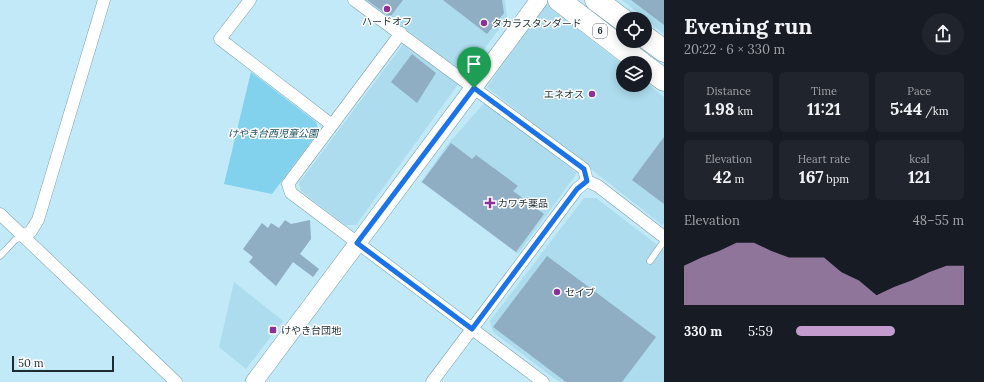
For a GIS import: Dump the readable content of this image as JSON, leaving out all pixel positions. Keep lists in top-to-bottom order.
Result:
{
  "streets": {
    "highway": ["6"]
  },
  "parks": ["けやき台西児童公園"],
  "places": {
    "other": [
      "ハードオフ",
      "タカラスタンダード",
      "エネオス",
      "セイブ"
    ],
    "health": ["カワチ薬品"],
    "transit": ["けやき台団地"]
  },
  "scale_bar": "50 m",
  "page": {
    "heading": ["Evening run", "20:22 · 6 × 330 m"],
    "stats": [
      ["Distance", "1.98 km"],
      ["Time", "11:21"],
      ["Pace", "5:44 /km"],
      ["Elevation", "42 m"],
      ["Heart rate", "167 bpm"],
      ["kcal", "121"]
    ],
    "chart": ["Elevation", "48–55 m"],
    "list": [
      {
        "name": "330 m",
        "note": "5:59"
      }
    ],
    "scale": "50 m"
  }
}
